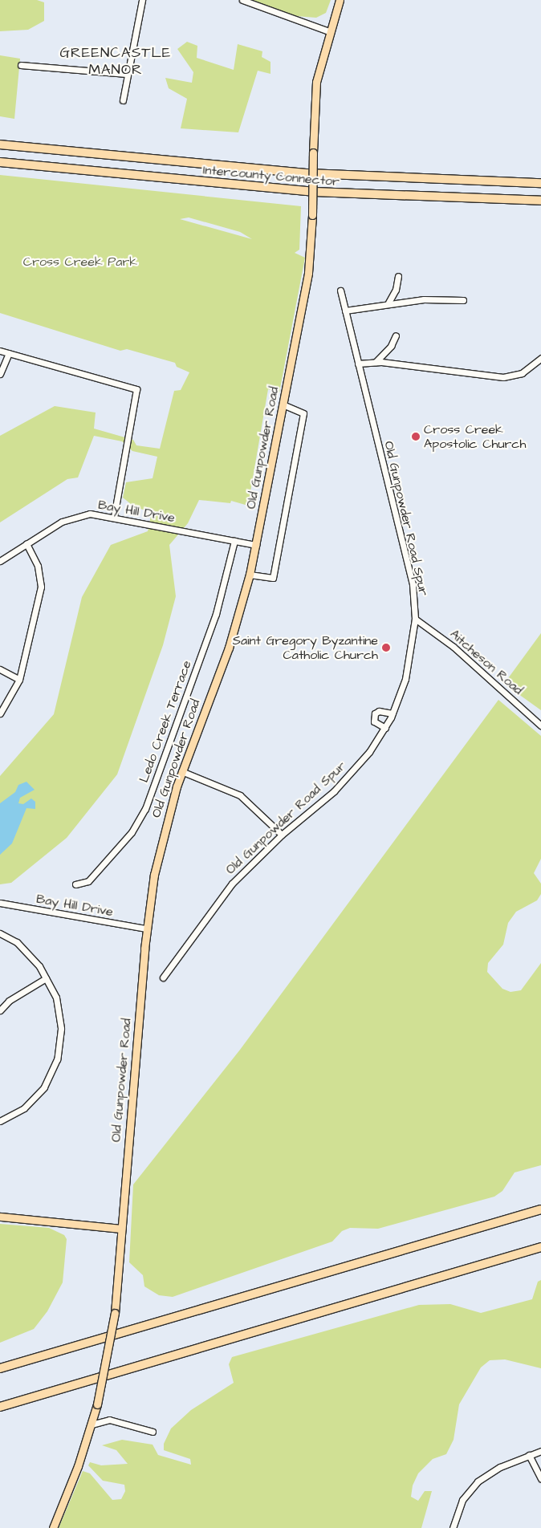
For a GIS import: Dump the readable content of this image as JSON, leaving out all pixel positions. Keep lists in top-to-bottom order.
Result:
{
  "streets": {
    "highway": ["Intercounty Connector"],
    "main road": ["Old Gunpowder Road"],
    "street": [
      "Bay Hill Drive",
      "Old Gunpowder Road Spur",
      "Aitcheson Road",
      "Ledo Creek Terrace"
    ]
  },
  "crossings": [
    ["Old Gunpowder Road", "Bay Hill Drive"],
    ["Bay Hill Drive", "Ledo Creek Terrace"],
    ["Old Gunpowder Road Spur", "Aitcheson Road"]
  ],
  "districts": ["GREENCASTLE MANOR"],
  "parks": ["Cross Creek Park"],
  "places": ["Cross Creek Apostolic Church", "Saint Gregory Byzantine Catholic Church"]
}
